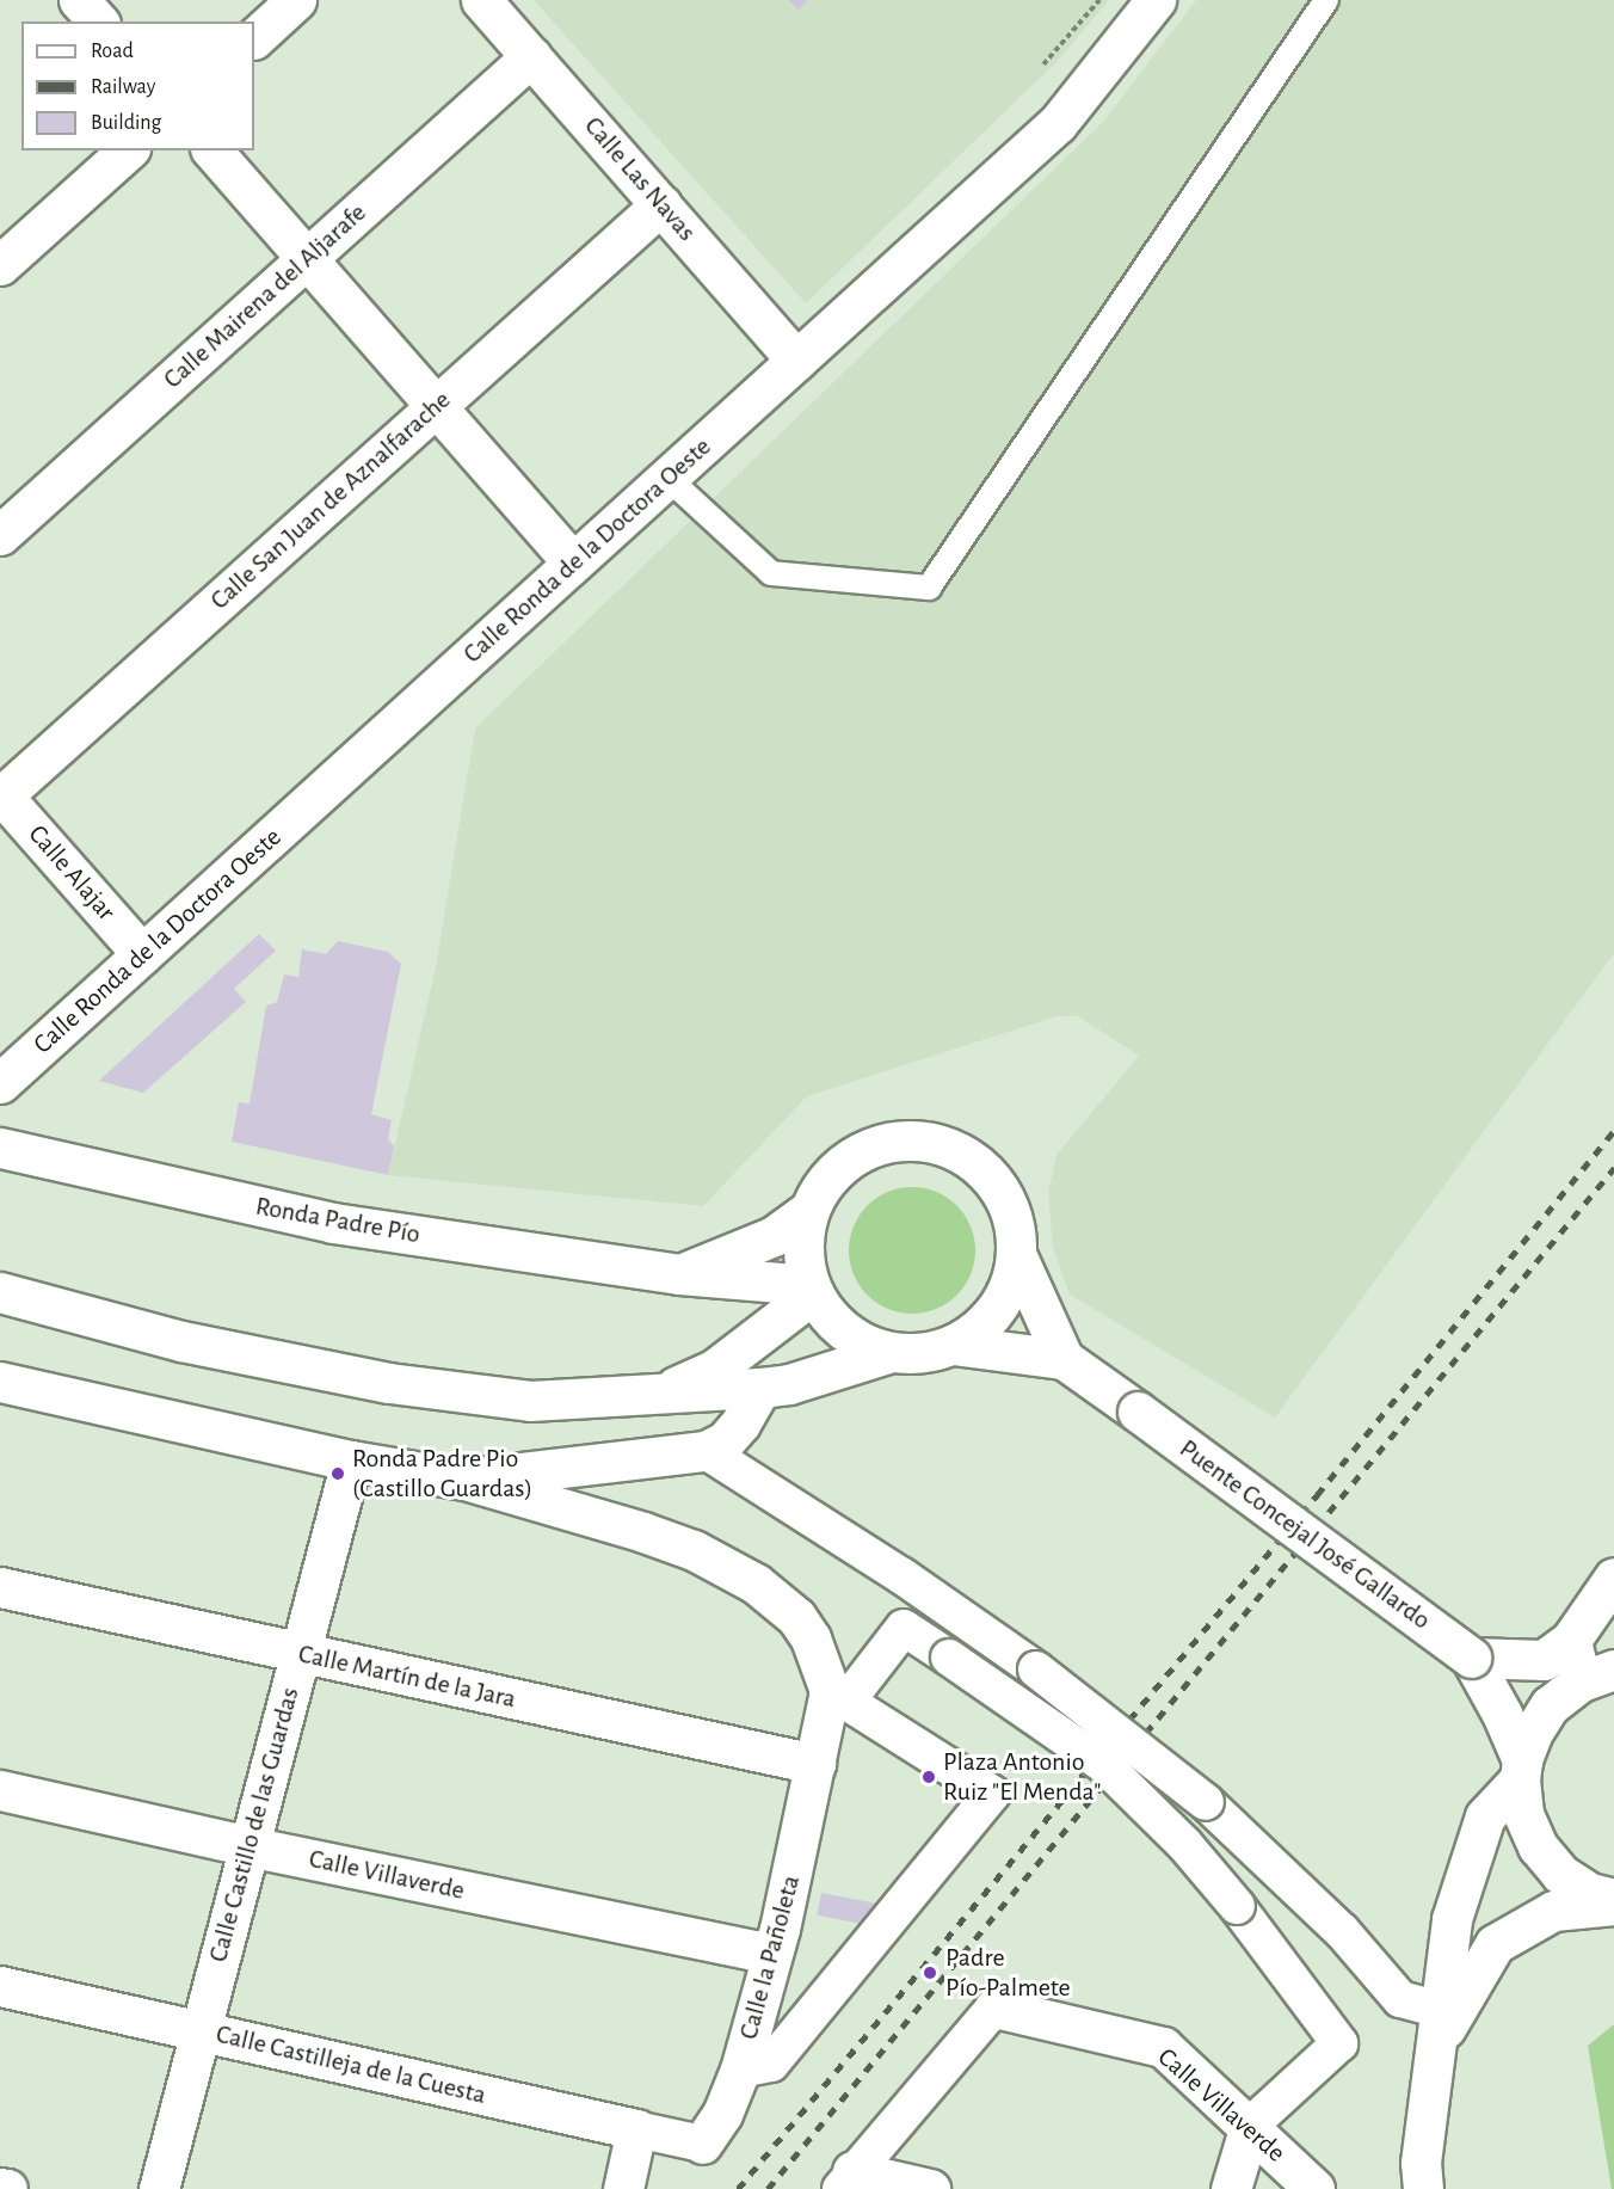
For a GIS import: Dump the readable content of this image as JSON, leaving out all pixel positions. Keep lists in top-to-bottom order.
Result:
{
  "streets": {
    "street": [
      "Calle Las Navas",
      "Calle Mairena del Aljarafe",
      "Calle San Juan de Aznalfarache",
      "Calle Ronda de la Doctora Oeste",
      "Calle Alajar",
      "Ronda Padre Pío",
      "Puente Concejal José Gallardo",
      "Calle Martín de la Jara",
      "Calle Castillo de las Guardas",
      "Calle Villaverde",
      "Calle la Pañoleta",
      "Calle Castilleja de la Cuesta"
    ]
  },
  "crossings": [
    ["Calle Las Navas", "Calle Mairena del Aljarafe"],
    ["Calle Las Navas", "Calle San Juan de Aznalfarache"],
    ["Calle Las Navas", "Calle Ronda de la Doctora Oeste"],
    ["Calle San Juan de Aznalfarache", "Calle Alajar"],
    ["Calle Ronda de la Doctora Oeste", "Calle Alajar"],
    ["Calle Martín de la Jara", "Calle Castillo de las Guardas"],
    ["Calle Martín de la Jara", "Calle la Pañoleta"],
    ["Calle Castillo de las Guardas", "Calle Villaverde"],
    ["Calle Castillo de las Guardas", "Calle Castilleja de la Cuesta"],
    ["Calle Villaverde", "Calle la Pañoleta"],
    ["Calle la Pañoleta", "Calle Castilleja de la Cuesta"]
  ],
  "places": ["Ronda Padre Pio (Castillo Guardas)", "Plaza Antonio Ruiz \"El Menda\"", "Padre Pío-Palmete"],
  "legend": ["Road", "Railway", "Building"]
}
